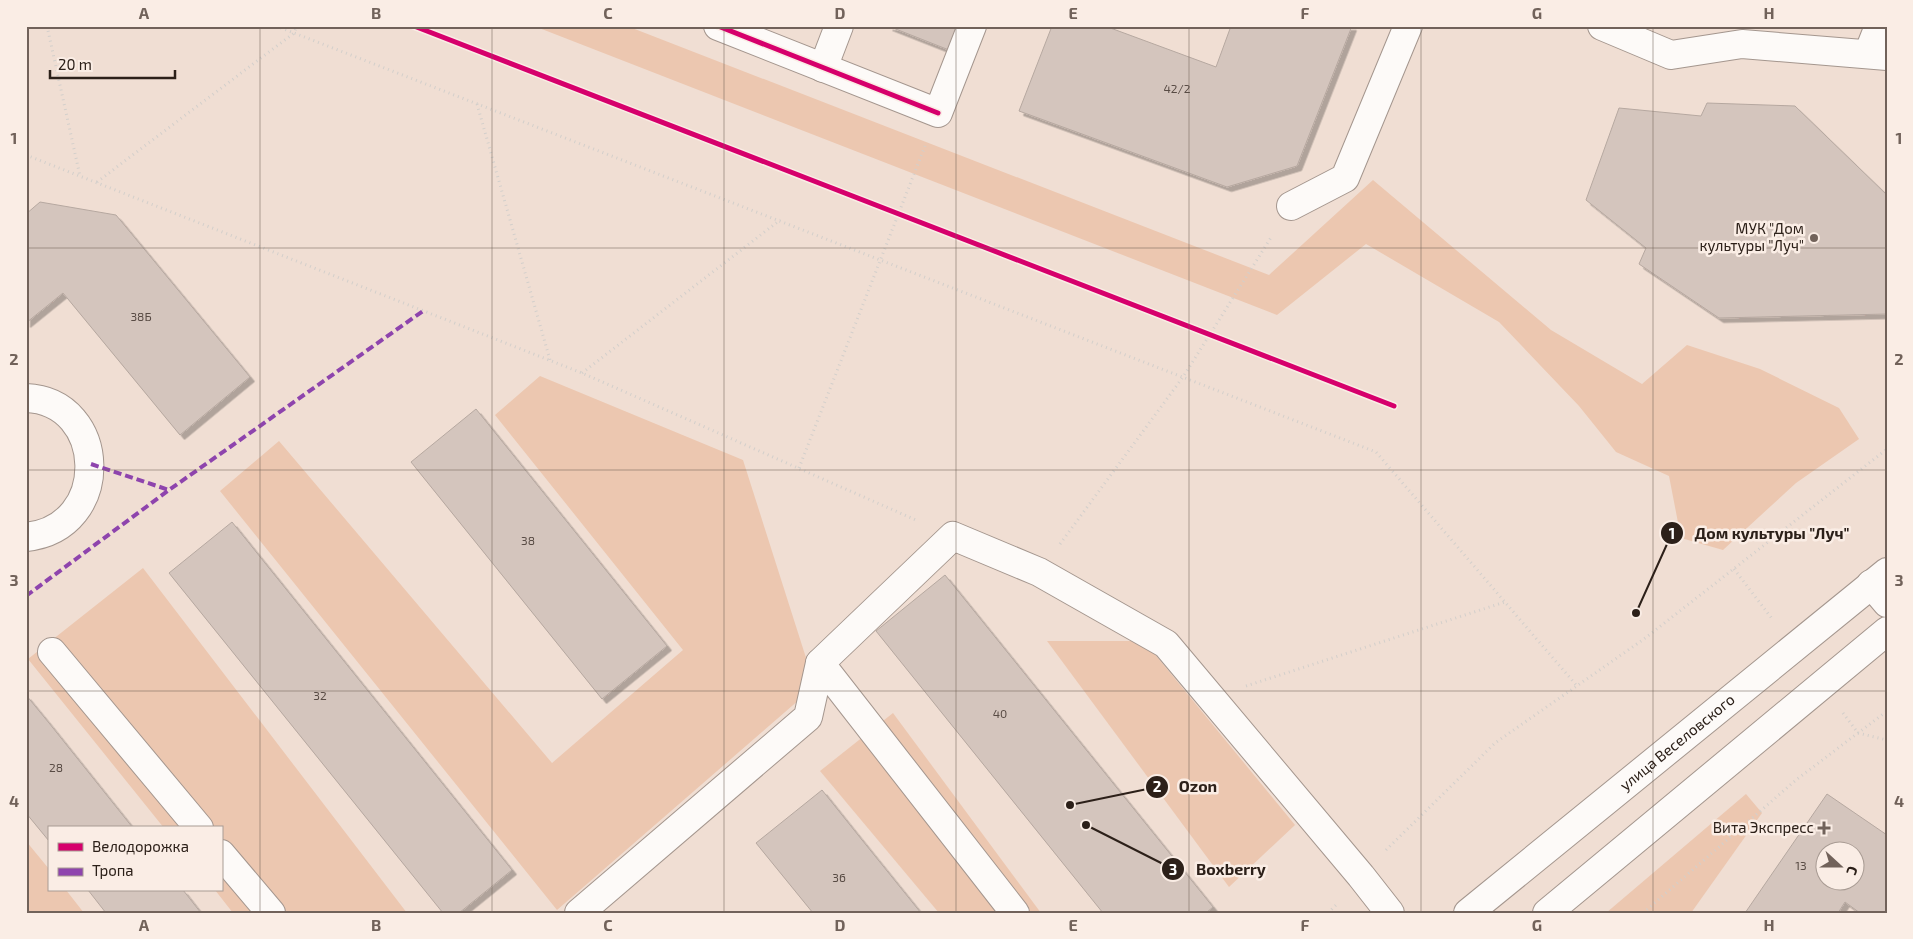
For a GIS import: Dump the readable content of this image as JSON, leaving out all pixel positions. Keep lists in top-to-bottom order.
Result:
{
  "streets": {
    "main road": ["улица Веселовского"]
  },
  "places": {
    "other": [
      "МУК \"Дом культуры \"Луч\"",
      "Дом культуры \"Луч\"",
      "Ozon",
      "Boxberry"
    ],
    "health": ["Вита Экспресс"]
  },
  "house_numbers": [
    "42/2",
    "38Б",
    "38",
    "32",
    "40",
    "28",
    "13",
    "36"
  ],
  "legend": ["Велодорожка", "Тропа"],
  "scale_bar": "20 m",
  "north": "right",
  "grid": {
    "columns": [
      "A",
      "B",
      "C",
      "D",
      "E",
      "F",
      "G",
      "H"
    ],
    "rows": [
      "1",
      "2",
      "3",
      "4"
    ]
  }
}
